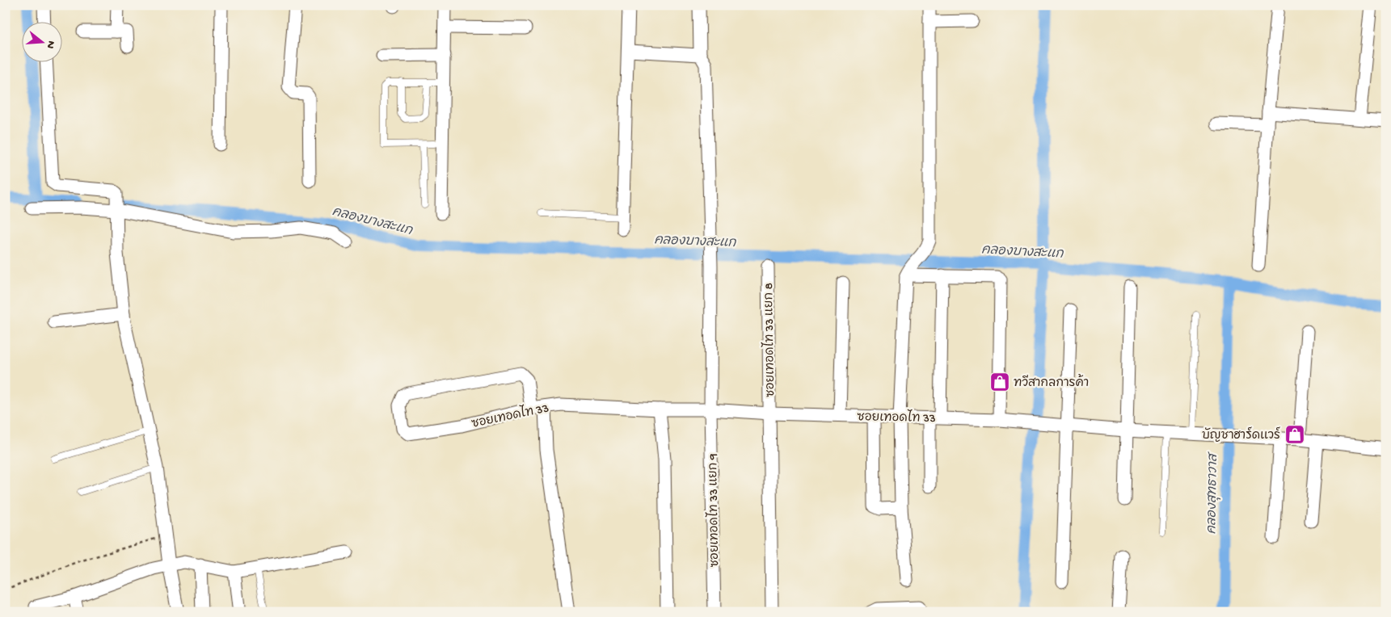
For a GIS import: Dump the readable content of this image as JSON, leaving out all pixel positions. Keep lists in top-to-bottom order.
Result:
{
  "streets": {
    "street": ["ซอยเทอดไท 33 แยก 8", "ซอยเทอดไท 33", "ซอยเทอดไท 33 แยก 9"]
  },
  "crossings": [
    ["ซอยเทอดไท 33 แยก 8", "ซอยเทอดไท 33"],
    ["ซอยเทอดไท 33", "ซอยเทอดไท 33 แยก 9"]
  ],
  "water": ["คลองบางสะแก", "คลองสุทธาวาส"],
  "places": {
    "shop": ["ทวีสากลการค้า", "บัญชาฮาร์ดแวร์"]
  },
  "north": "right"
}
